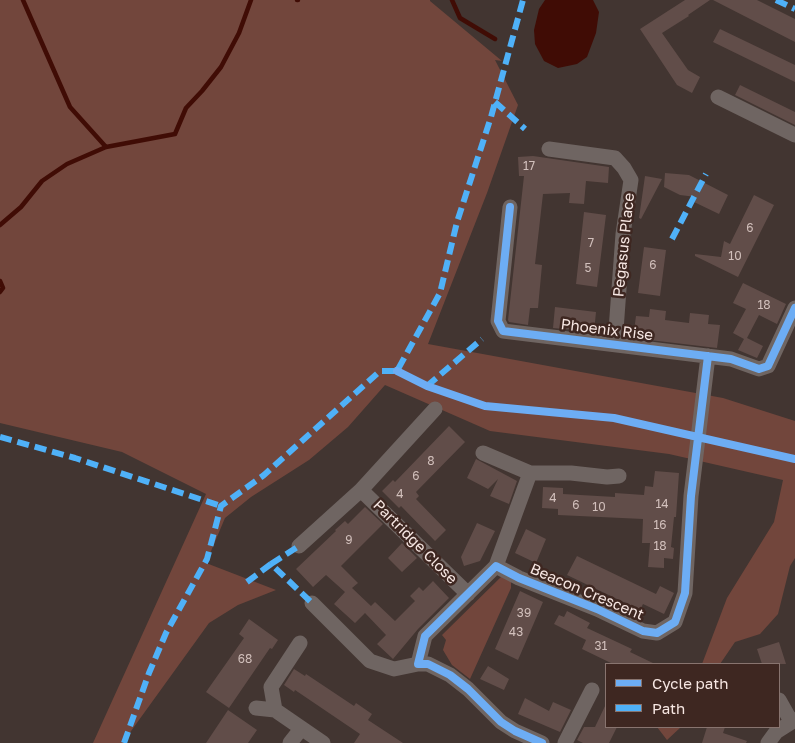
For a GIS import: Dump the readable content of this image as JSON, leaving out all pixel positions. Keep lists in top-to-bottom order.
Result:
{
  "streets": {
    "street": [
      "Pegasus Place",
      "Phoenix Rise",
      "Partridge Close",
      "Beacon Crescent"
    ]
  },
  "crossings": [
    ["Pegasus Place", "Phoenix Rise"],
    ["Phoenix Rise", "Beacon Crescent"]
  ],
  "house_numbers": [
    "17",
    "6",
    "7",
    "10",
    "6",
    "5",
    "18",
    "8",
    "6",
    "4",
    "4",
    "14",
    "6",
    "10",
    "16",
    "9",
    "18",
    "39",
    "43",
    "31",
    "68"
  ],
  "legend": ["Cycle path", "Path"]
}
